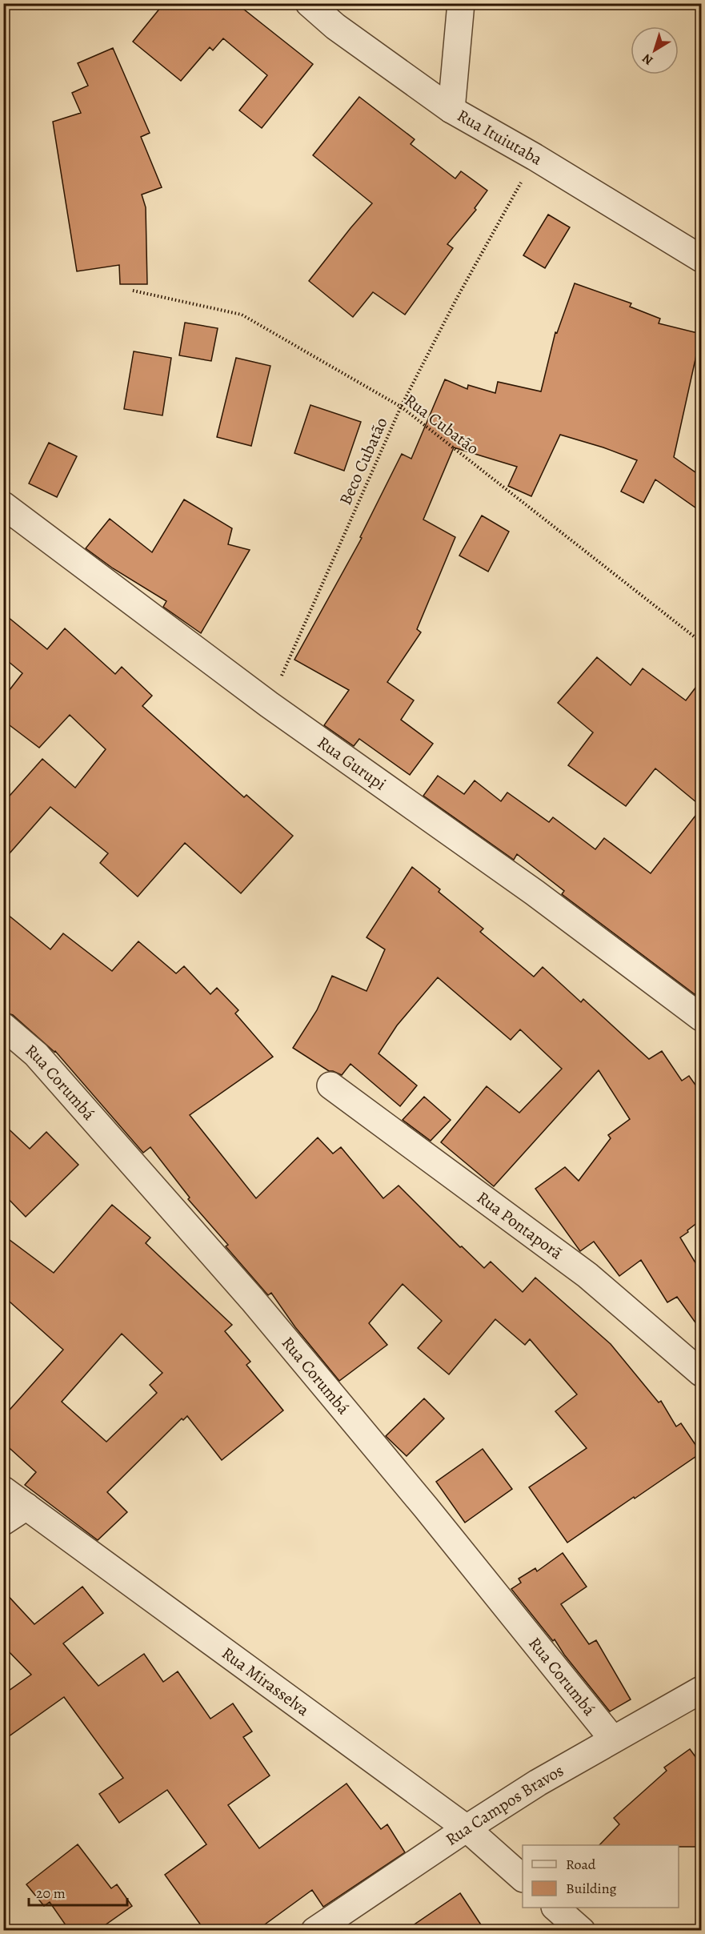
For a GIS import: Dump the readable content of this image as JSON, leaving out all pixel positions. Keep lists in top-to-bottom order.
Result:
{
  "streets": {
    "street": [
      "Rua Ituiutaba",
      "Rua Gurupi",
      "Rua Corumbá",
      "Rua Pontaporã",
      "Rua Mirasselva",
      "Rua Campos Bravos"
    ],
    "path": ["Rua Cubatão", "Beco Cubatão"]
  },
  "crossings": [
    ["Rua Ituiutaba", "Beco Cubatão"],
    ["Rua Cubatão", "Beco Cubatão"],
    ["Beco Cubatão", "Rua Gurupi"],
    ["Rua Corumbá", "Rua Campos Bravos"],
    ["Rua Mirasselva", "Rua Campos Bravos"]
  ],
  "legend": ["Road", "Building"],
  "scale_bar": "20 m",
  "north": "bottom left"
}
